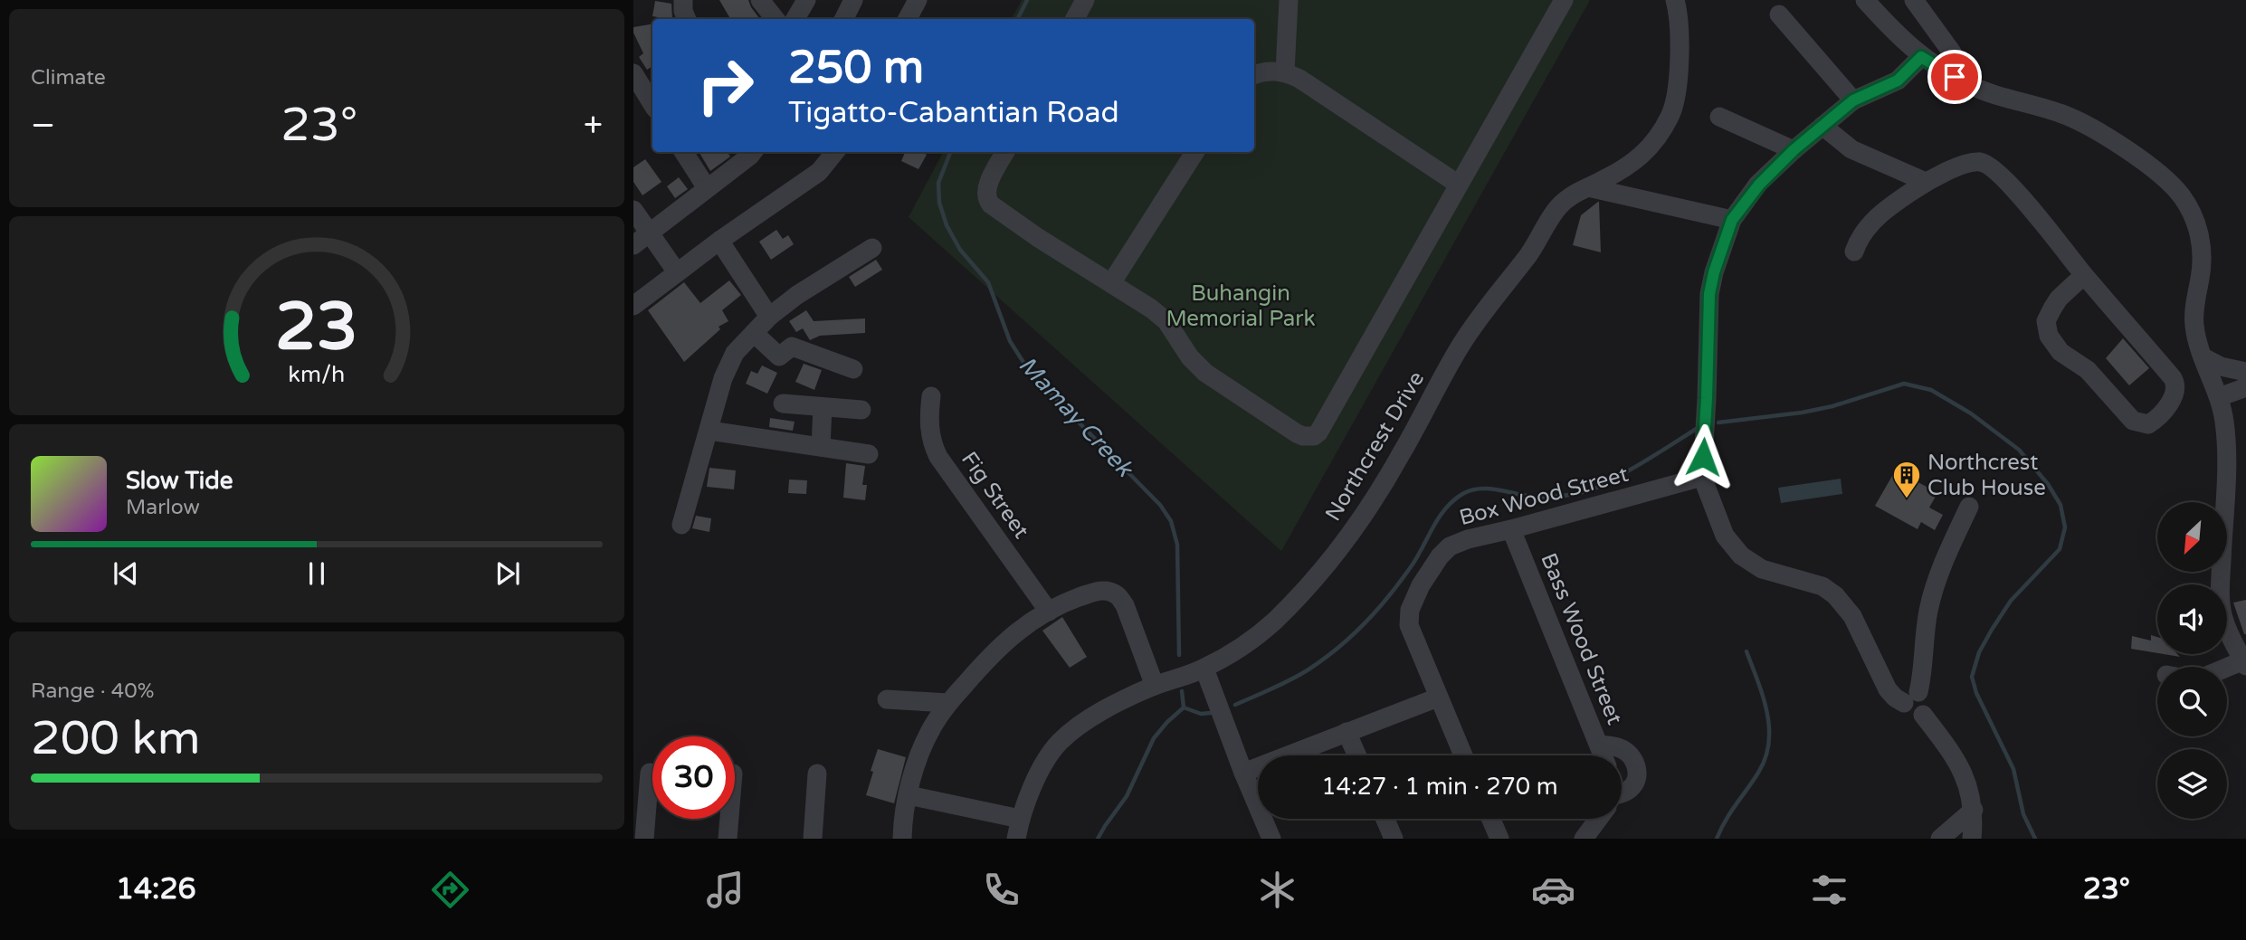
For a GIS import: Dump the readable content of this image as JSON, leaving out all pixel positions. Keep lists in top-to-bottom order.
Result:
{
  "streets": {
    "street": [
      "Northcrest Drive",
      "Fig Street",
      "Box Wood Street",
      "Bass Wood Street"
    ]
  },
  "crossings": [
    ["Box Wood Street", "Bass Wood Street"]
  ],
  "water": ["Mamay Creek"],
  "parks": ["Buhangin Memorial Park"],
  "places": {
    "building": ["Northcrest Club House"]
  },
  "north": "bottom left",
  "page": {
    "tile": [
      "Climate",
      ["Range · 40%", "200 km"]
    ],
    "turn": ["250 m", "Tigatto-Cabantian Road"],
    "heat": ["−", "23°", "+"],
    "song": ["Slow Tide", "Marlow"],
    "limit": "30",
    "trip": "14:27 · 1 min · 270 m",
    "tabs": ["14:26", "23°"],
    "gauge": ["23", "km/h"]
  }
}
